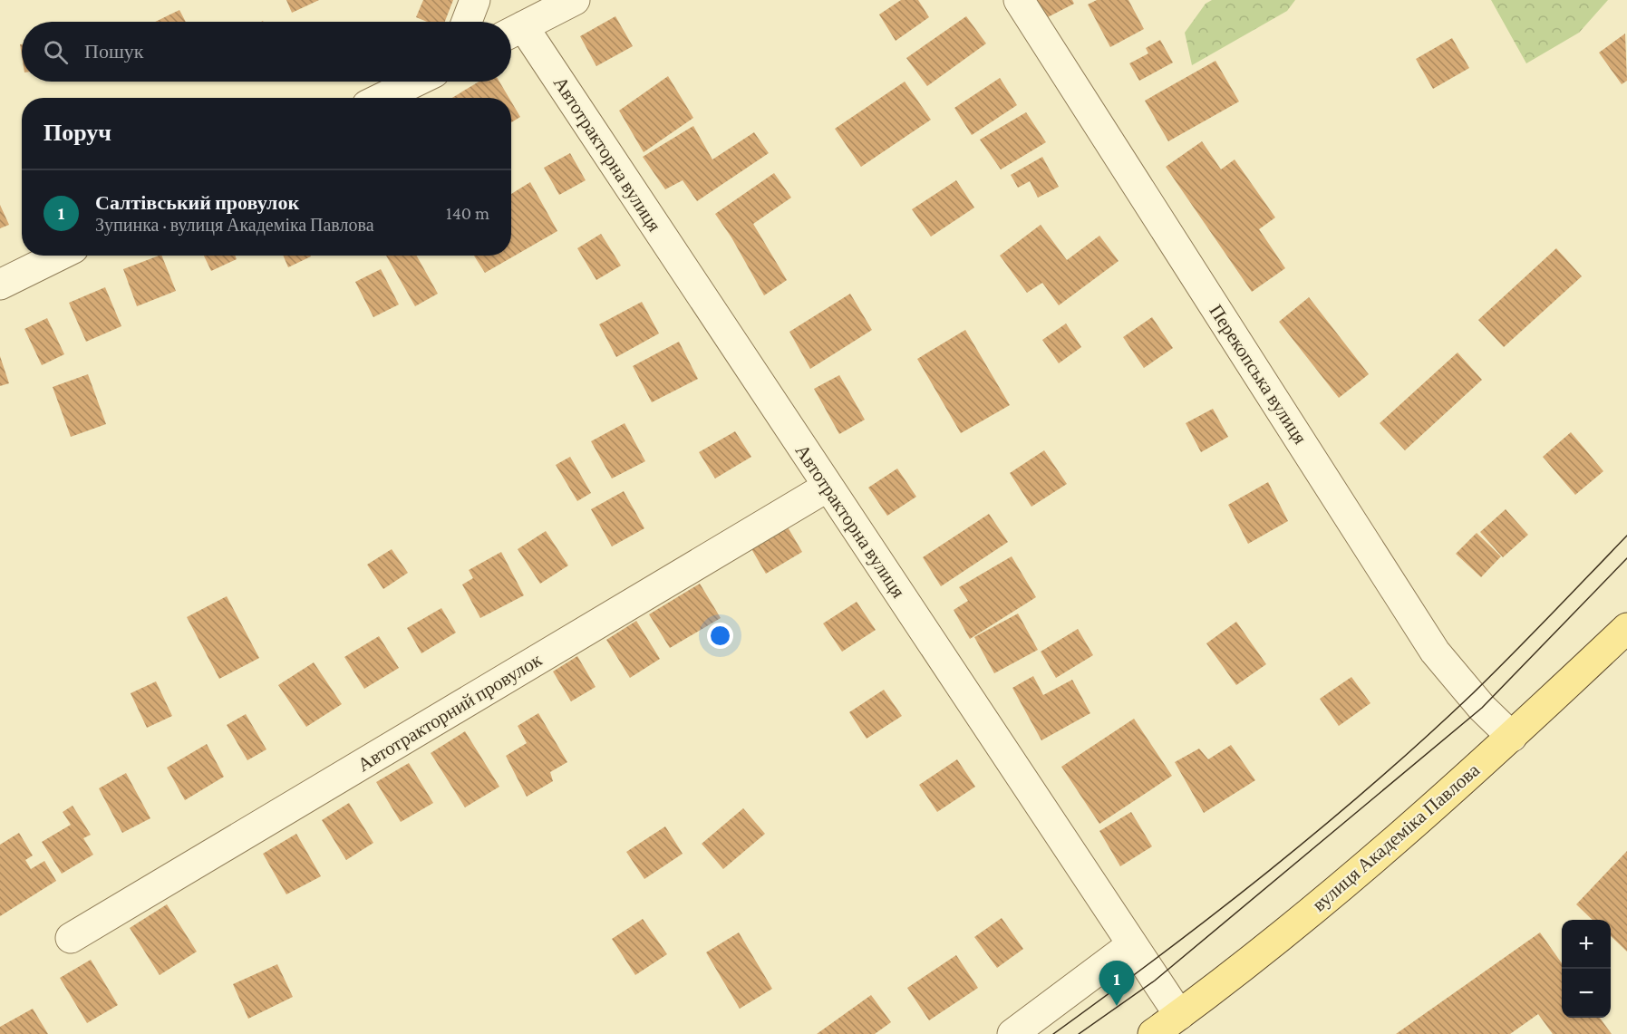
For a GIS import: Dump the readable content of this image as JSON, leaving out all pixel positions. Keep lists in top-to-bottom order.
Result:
{
  "streets": {
    "main road": ["вулиця Академіка Павлова"],
    "street": ["Автотракторна вулиця", "Перекопська вулиця", "Автотракторний провулок"]
  },
  "crossings": [
    ["Автотракторна вулиця", "Автотракторний провулок"],
    ["Автотракторна вулиця", "вулиця Академіка Павлова"],
    ["Перекопська вулиця", "вулиця Академіка Павлова"]
  ],
  "page": {
    "search": "Пошук",
    "heading": "Поруч",
    "list": [
      {
        "mark": "1",
        "name": "Салтівський провулок",
        "note": "Зупинка · вулиця Академіка Павлова",
        "value": "140 m"
      }
    ],
    "map_buttons": ["+", "−"],
    "pins": "1"
  }
}
